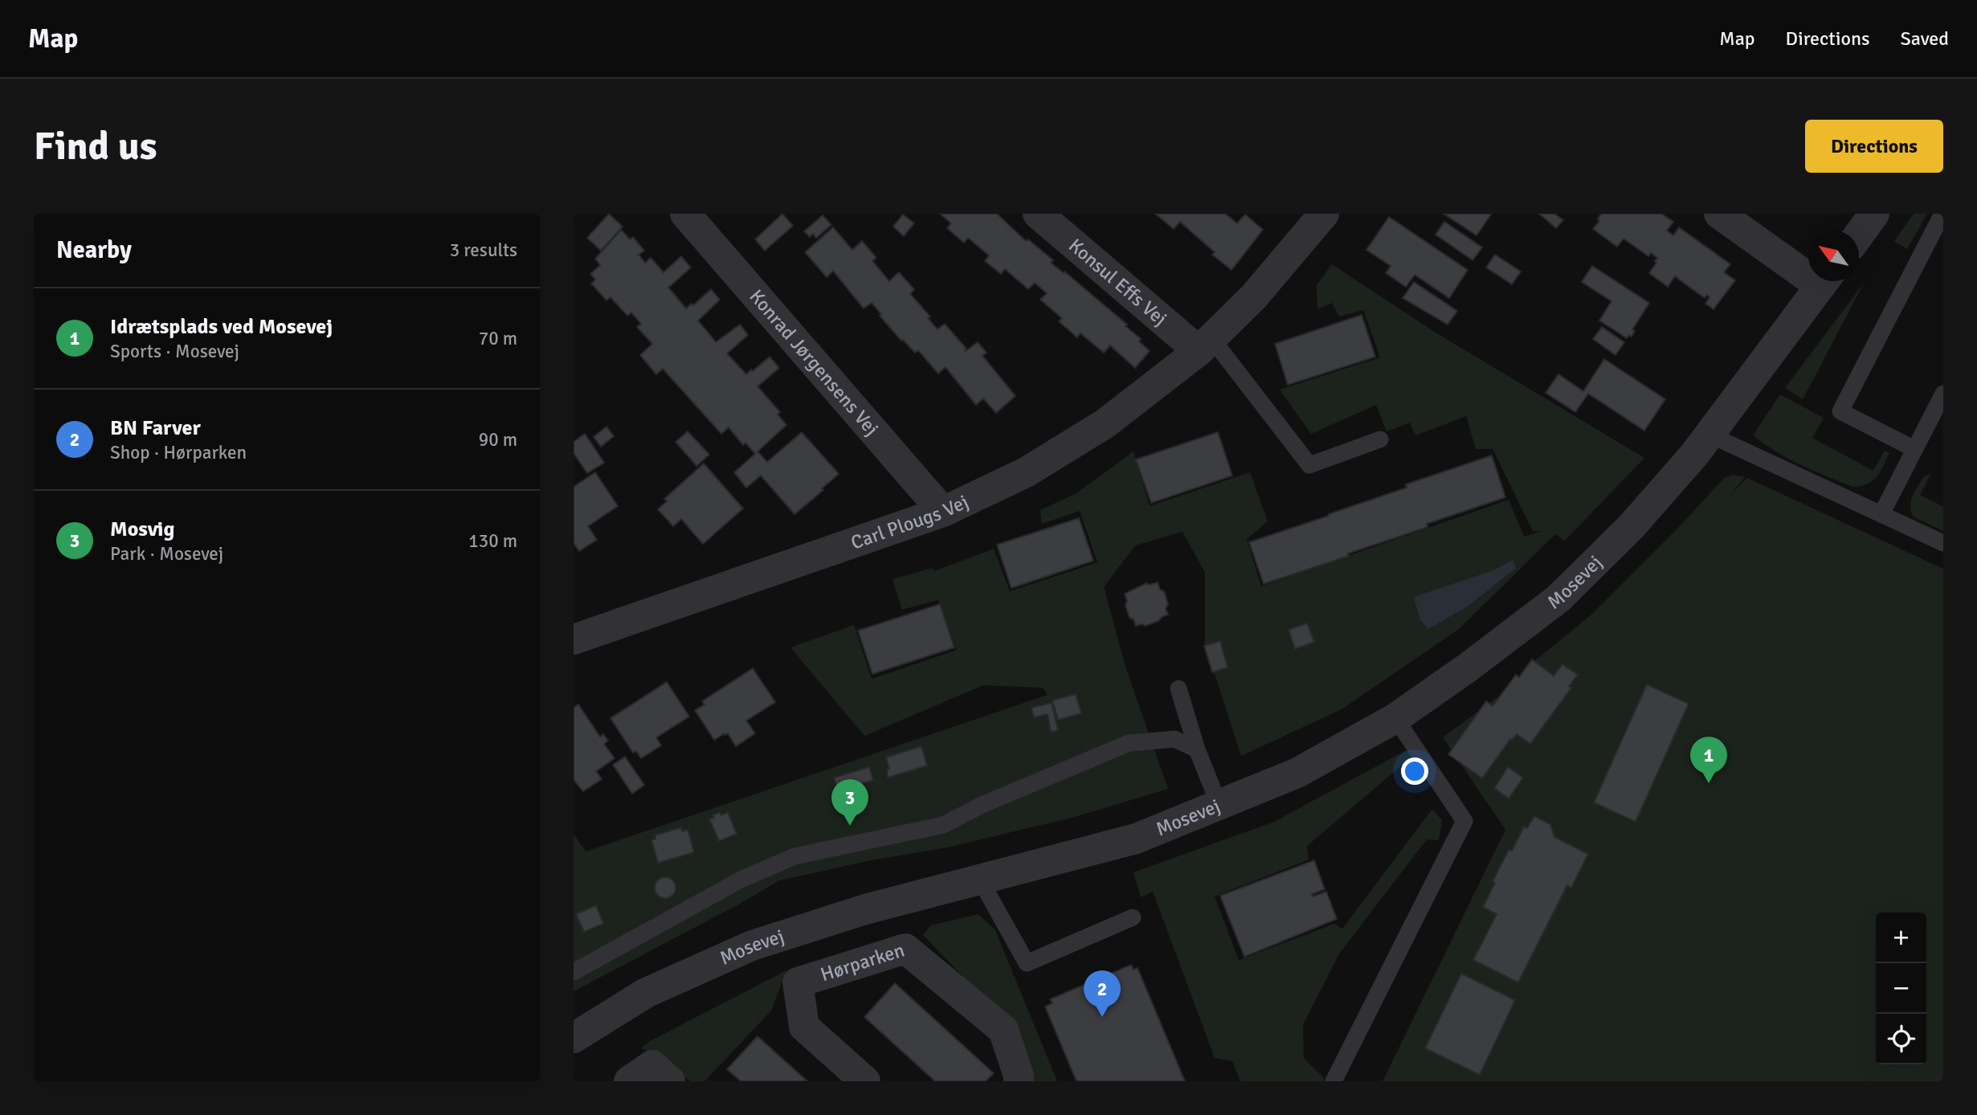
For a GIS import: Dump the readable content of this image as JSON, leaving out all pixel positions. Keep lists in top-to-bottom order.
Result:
{
  "streets": {
    "street": [
      "Konsul Effs Vej",
      "Konrad Jørgensens Vej",
      "Carl Plougs Vej",
      "Mosevej",
      "Hørparken"
    ]
  },
  "crossings": [
    ["Konsul Effs Vej", "Carl Plougs Vej"],
    ["Konrad Jørgensens Vej", "Carl Plougs Vej"]
  ],
  "north": "top left",
  "page": {
    "header": "Map",
    "nav": ["Map", "Directions", "Saved"],
    "buttons": "Directions",
    "title": "Find us",
    "heading": ["Nearby", "3 results"],
    "list": [
      {
        "mark": "1",
        "name": "Idrætsplads ved Mosevej",
        "note": "Sports · Mosevej",
        "value": "70 m"
      },
      {
        "mark": "2",
        "name": "BN Farver",
        "note": "Shop · Hørparken",
        "value": "90 m"
      },
      {
        "mark": "3",
        "name": "Mosvig",
        "note": "Park · Mosevej",
        "value": "130 m"
      }
    ],
    "pins": ["1", "3", "2"],
    "map_buttons": ["+", "−"]
  }
}
